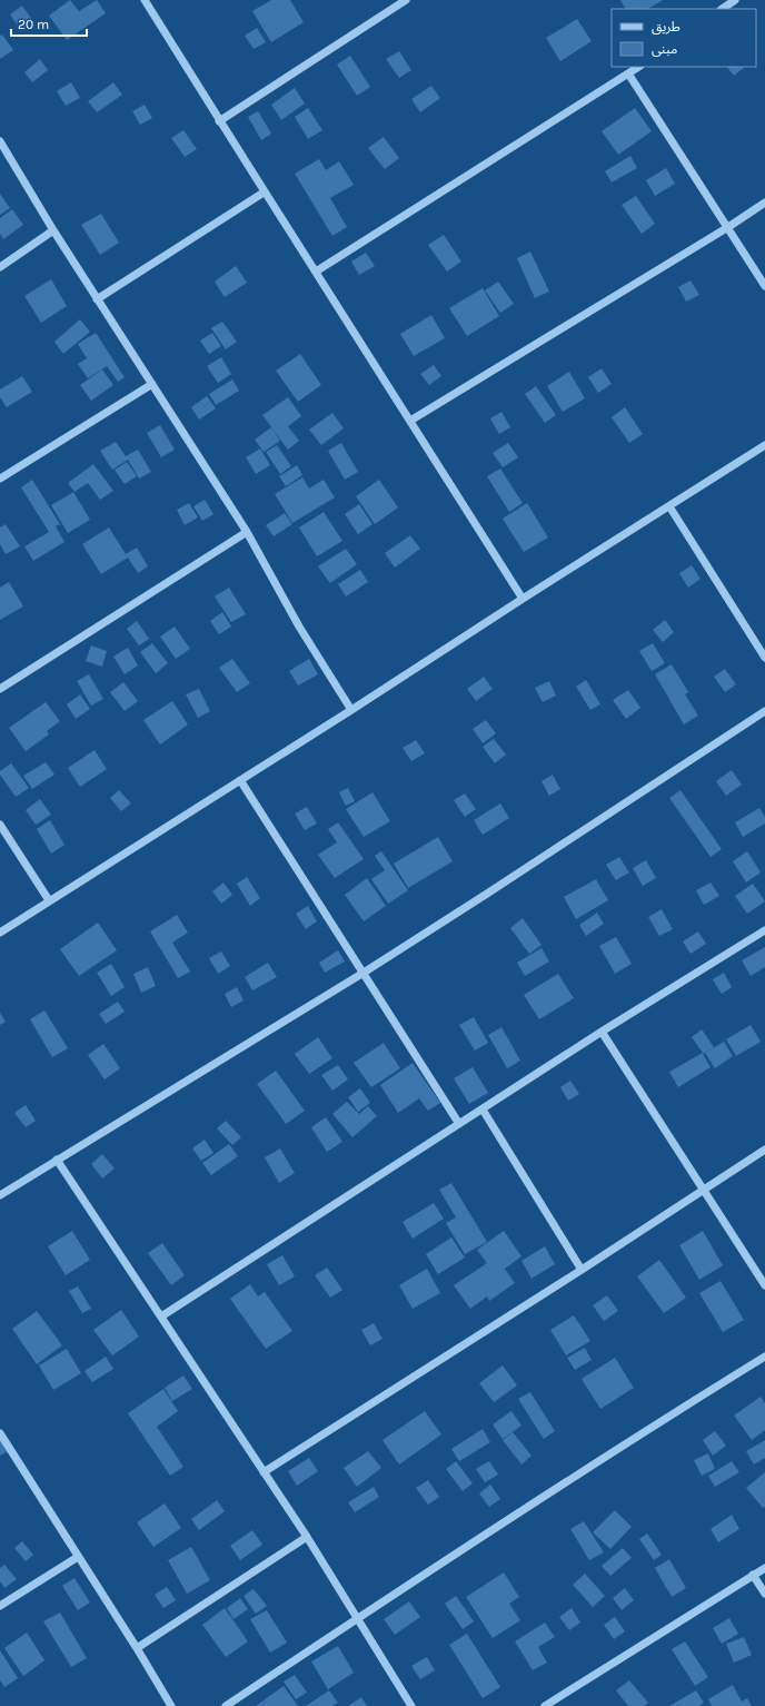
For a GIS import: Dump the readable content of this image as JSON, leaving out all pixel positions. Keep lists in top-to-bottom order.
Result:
{
  "legend": ["طريق", "مبنى"],
  "scale_bar": "20 m"
}
